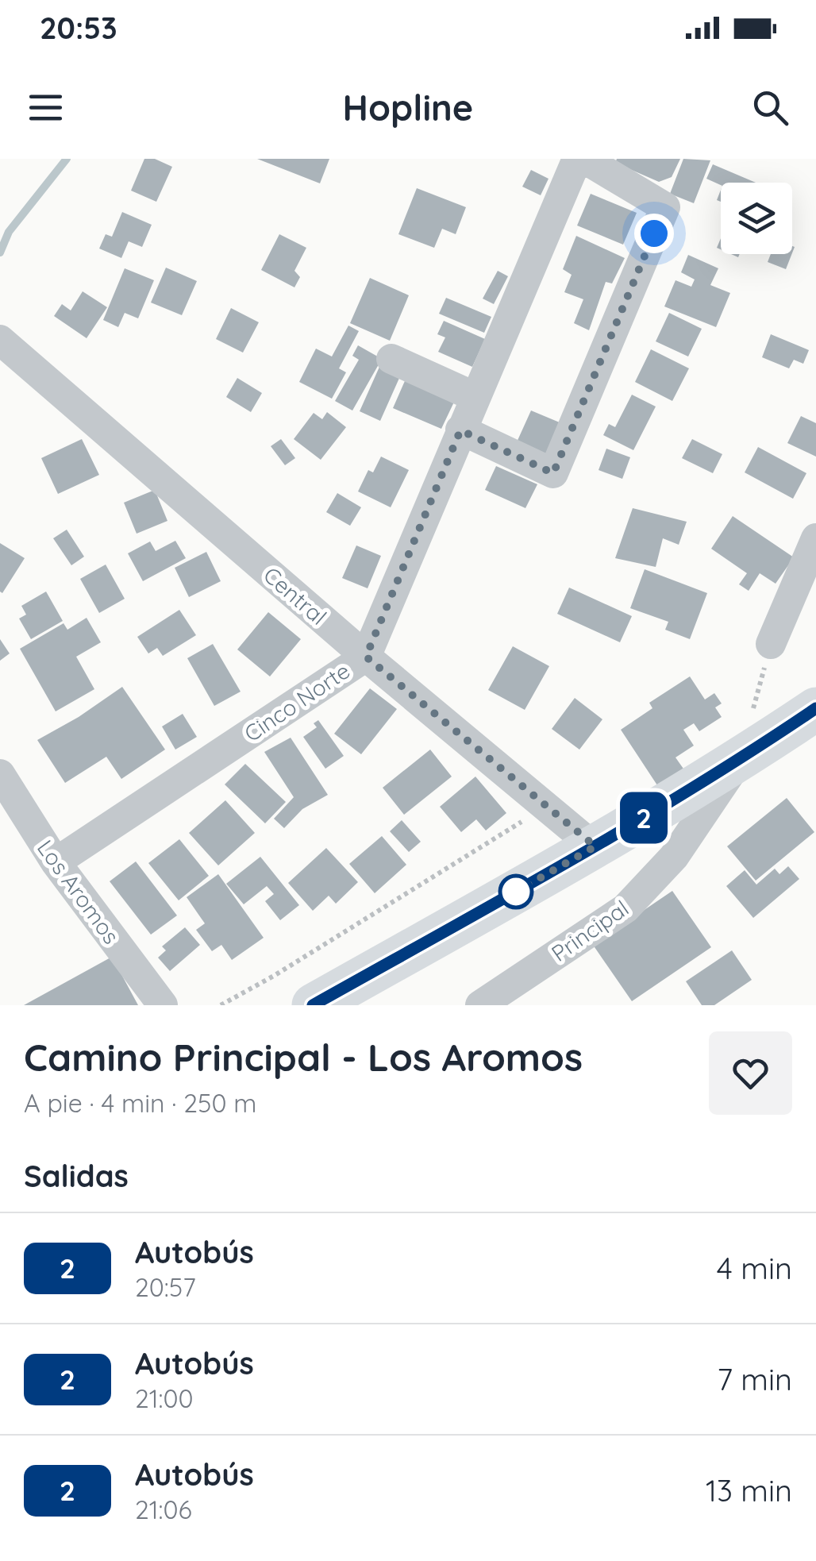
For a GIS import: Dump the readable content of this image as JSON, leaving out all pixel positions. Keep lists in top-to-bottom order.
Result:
{
  "streets": {
    "street": [
      "Central",
      "Cinco Norte",
      "Los Aromos",
      "Principal"
    ]
  },
  "crossings": [
    ["Central", "Cinco Norte"],
    ["Cinco Norte", "Los Aromos"]
  ],
  "lines": ["bus line 2"],
  "page": {
    "status": "20:53",
    "header": "Hopline",
    "on_map": "2",
    "heading": [
      ["Camino Principal - Los Aromos", "A pie · 4 min · 250 m"],
      "Salidas"
    ],
    "list": [
      {
        "mark": "2",
        "name": "Autobús",
        "note": "20:57",
        "value": "4 min"
      },
      {
        "mark": "2",
        "name": "Autobús",
        "note": "21:00",
        "value": "7 min"
      },
      {
        "mark": "2",
        "name": "Autobús",
        "note": "21:06",
        "value": "13 min"
      }
    ]
  }
}
